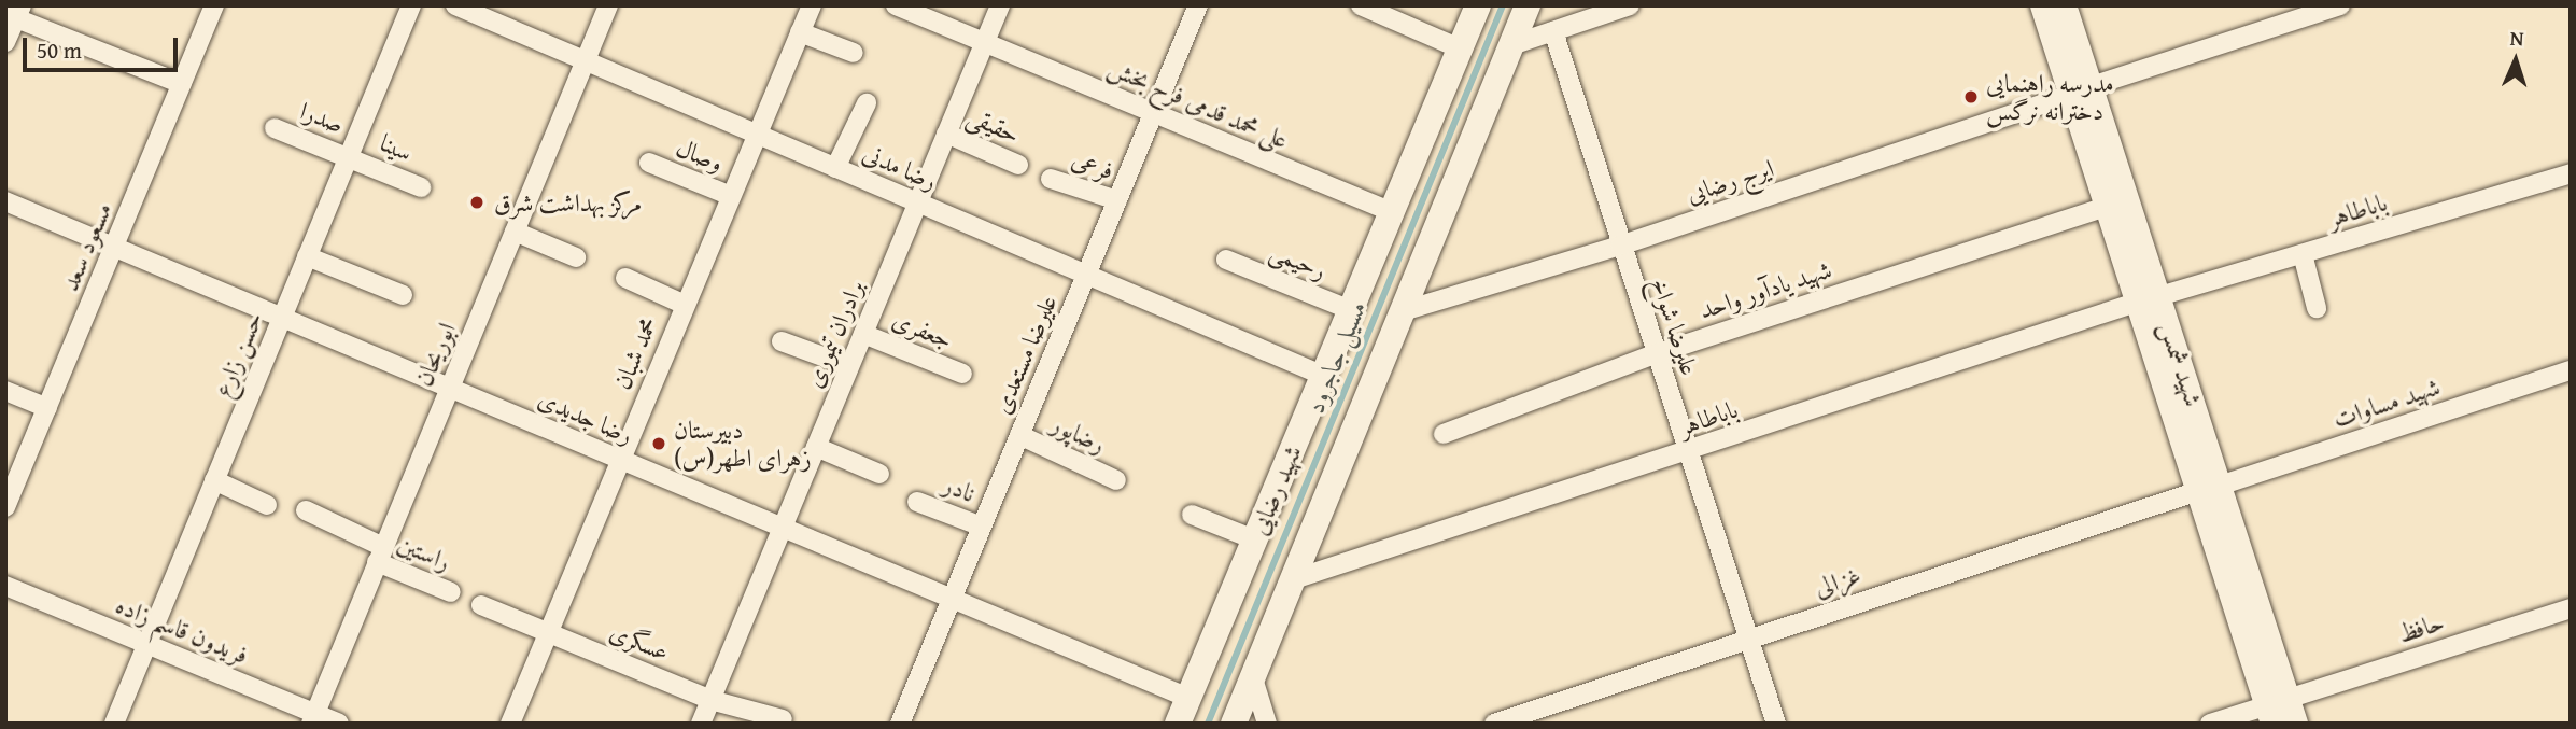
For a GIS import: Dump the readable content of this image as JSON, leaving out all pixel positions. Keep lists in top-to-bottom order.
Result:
{
  "streets": {
    "main road": ["شهید شمس", "شهید رضایی"],
    "street": [
      "علی محمد قدمی فرح بخش",
      "صدرا",
      "حقیقی",
      "سینا",
      "وصال",
      "فرعی",
      "رضا مدنی",
      "ایرج رضایی",
      "باباطاهر",
      "مسعود سعد",
      "رحیمی",
      "شهید یادآور واحد",
      "علیرضا شواخ",
      "جعفری",
      "برادران تیموری",
      "محمد شبان",
      "حسن زارع",
      "ابوریحان",
      "علیرضا مستعدی",
      "شهید مساوات",
      "رضا جدیدی",
      "رضاپور",
      "نادر",
      "راستین",
      "غزالی",
      "حافظ",
      "فریدون قاسم زاده",
      "عسگری"
    ]
  },
  "crossings": [
    ["علی محمد قدمی فرح بخش", "برادران تیموری"],
    ["علی محمد قدمی فرح بخش", "علیرضا مستعدی"],
    ["علی محمد قدمی فرح بخش", "شهید رضایی"],
    ["صدرا", "سینا"],
    ["صدرا", "حسن زارع"],
    ["حقیقی", "برادران تیموری"],
    ["سینا", "حسن زارع"],
    ["وصال", "محمد شبان"],
    ["فرعی", "علیرضا مستعدی"],
    ["رضا مدنی", "برادران تیموری"],
    ["رضا مدنی", "محمد شبان"],
    ["رضا مدنی", "ابوریحان"],
    ["رضا مدنی", "علیرضا مستعدی"],
    ["رضا مدنی", "شهید رضایی"],
    ["ایرج رضایی", "علیرضا شواخ"],
    ["ایرج رضایی", "شهید شمس"],
    ["ایرج رضایی", "شهید رضایی"],
    ["باباطاهر", "علیرضا شواخ"],
    ["باباطاهر", "شهید شمس"],
    ["باباطاهر", "شهید رضایی"],
    ["مسعود سعد", "رضا جدیدی"],
    ["رحیمی", "شهید رضایی"],
    ["شهید یادآور واحد", "علیرضا شواخ"],
    ["شهید یادآور واحد", "شهید شمس"],
    ["علیرضا شواخ", "غزالی"],
    ["جعفری", "برادران تیموری"],
    ["برادران تیموری", "رضا جدیدی"],
    ["برادران تیموری", "عسگری"],
    ["محمد شبان", "رضا جدیدی"],
    ["محمد شبان", "عسگری"],
    ["حسن زارع", "رضا جدیدی"],
    ["حسن زارع", "فریدون قاسم زاده"],
    ["ابوریحان", "رضا جدیدی"],
    ["ابوریحان", "راستین"],
    ["ابوریحان", "فریدون قاسم زاده"],
    ["علیرضا مستعدی", "رضا جدیدی"],
    ["علیرضا مستعدی", "رضاپور"],
    ["علیرضا مستعدی", "نادر"],
    ["شهید شمس", "شهید مساوات"],
    ["شهید شمس", "غزالی"],
    ["شهید شمس", "حافظ"],
    ["شهید مساوات", "غزالی"],
    ["رضا جدیدی", "شهید رضایی"]
  ],
  "water": ["مسیل جاجرود"],
  "places": ["مدرسه راهنمایی دخترانه نرگس", "مرکز بهداشت شرق", "دبیرستان زهرای اطهر(س)"],
  "scale_bar": "50 m",
  "north": "top"
}
